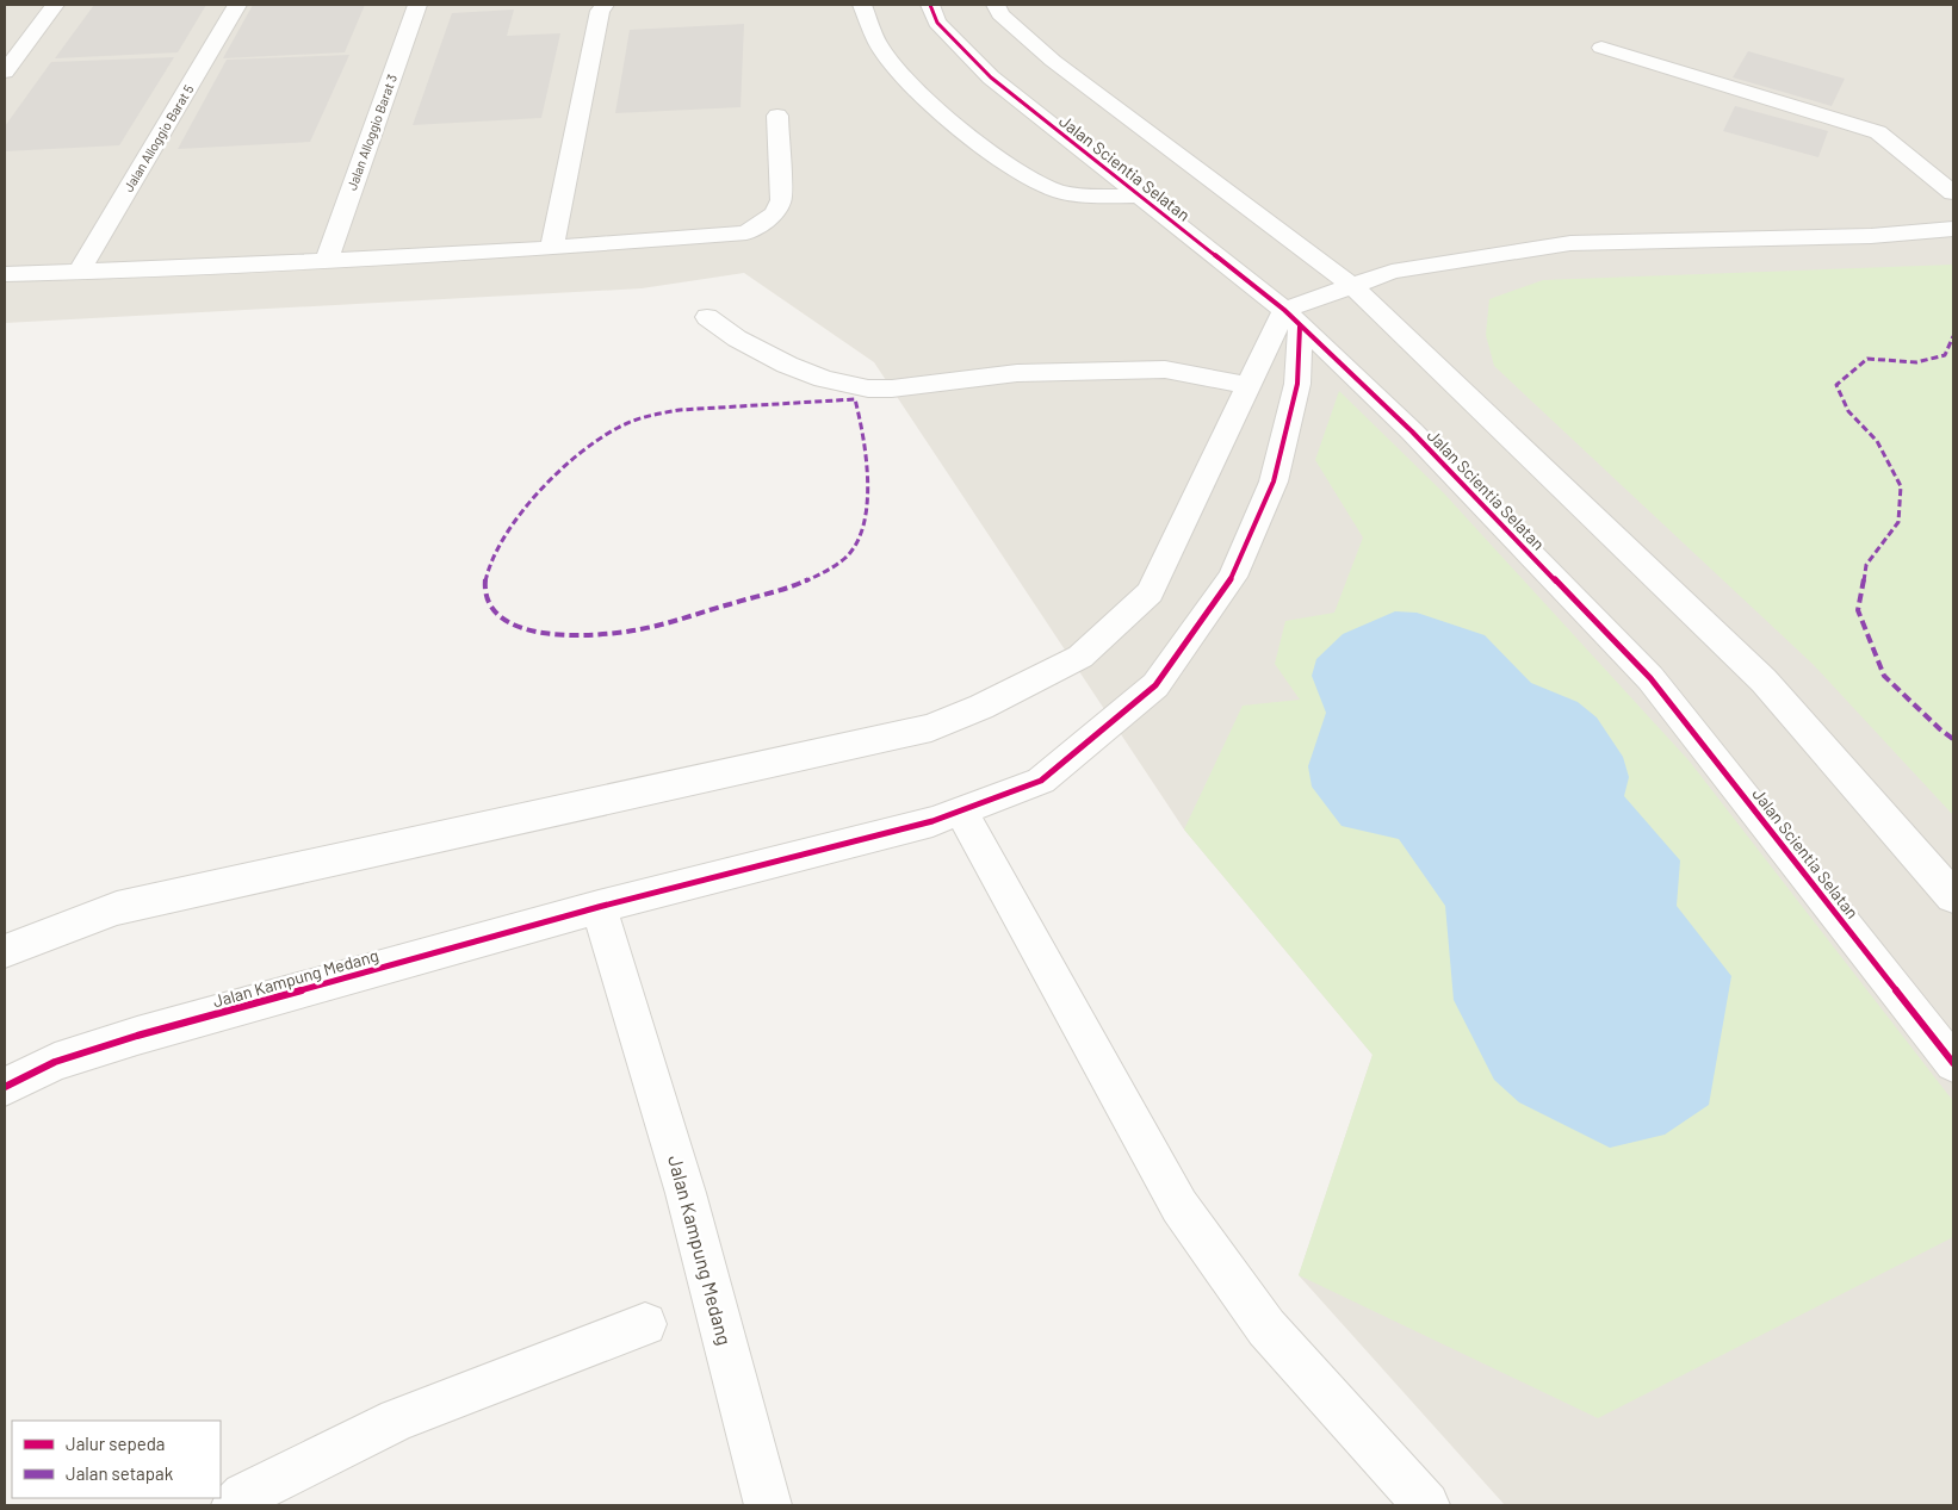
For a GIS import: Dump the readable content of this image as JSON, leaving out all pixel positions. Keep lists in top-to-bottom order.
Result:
{
  "streets": {
    "street": [
      "Jalan Alloggio Barat 3",
      "Jalan Alloggio Barat 5",
      "Jalan Scientia Selatan",
      "Jalan Kampung Medang"
    ]
  },
  "legend": ["Jalur sepeda", "Jalan setapak"]
}
